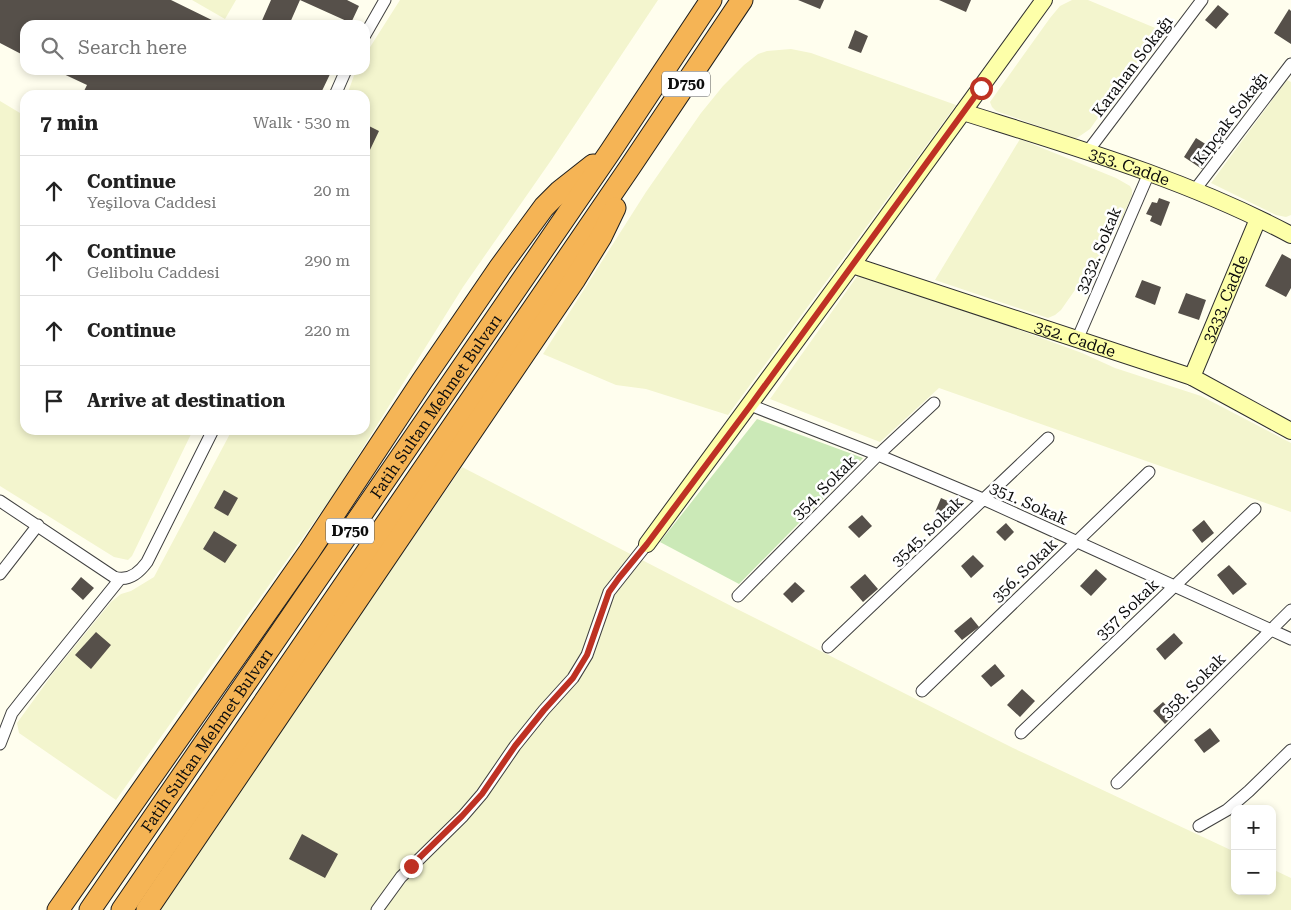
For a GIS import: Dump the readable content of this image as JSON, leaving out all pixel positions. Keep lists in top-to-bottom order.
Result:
{
  "streets": {
    "highway": ["D750", "Fatih Sultan Mehmet Bulvarı"],
    "street": [
      "Karahan Sokağı",
      "Kıpçak Sokağı",
      "353. Cadde",
      "3232. Sokak",
      "3233. Cadde",
      "352. Cadde",
      "354. Sokak",
      "351. Sokak",
      "3545. Sokak",
      "356. Sokak",
      "357 Sokak",
      "358. Sokak"
    ]
  },
  "crossings": [
    ["Karahan Sokağı", "353. Cadde"],
    ["Kıpçak Sokağı", "353. Cadde"],
    ["353. Cadde", "3232. Sokak"],
    ["353. Cadde", "3233. Cadde"],
    ["3232. Sokak", "352. Cadde"],
    ["3233. Cadde", "352. Cadde"],
    ["354. Sokak", "351. Sokak"],
    ["351. Sokak", "3545. Sokak"],
    ["351. Sokak", "356. Sokak"],
    ["351. Sokak", "357 Sokak"],
    ["351. Sokak", "358. Sokak"]
  ],
  "page": {
    "search": "Search here",
    "heading": ["7 min", "Walk · 530 m"],
    "list": [
      ["Continue", "Yeşilova Caddesi", "20 m"],
      ["Continue", "Gelibolu Caddesi", "290 m"],
      ["Continue", "220 m"],
      "Arrive at destination"
    ],
    "map_buttons": ["+", "−"]
  }
}
